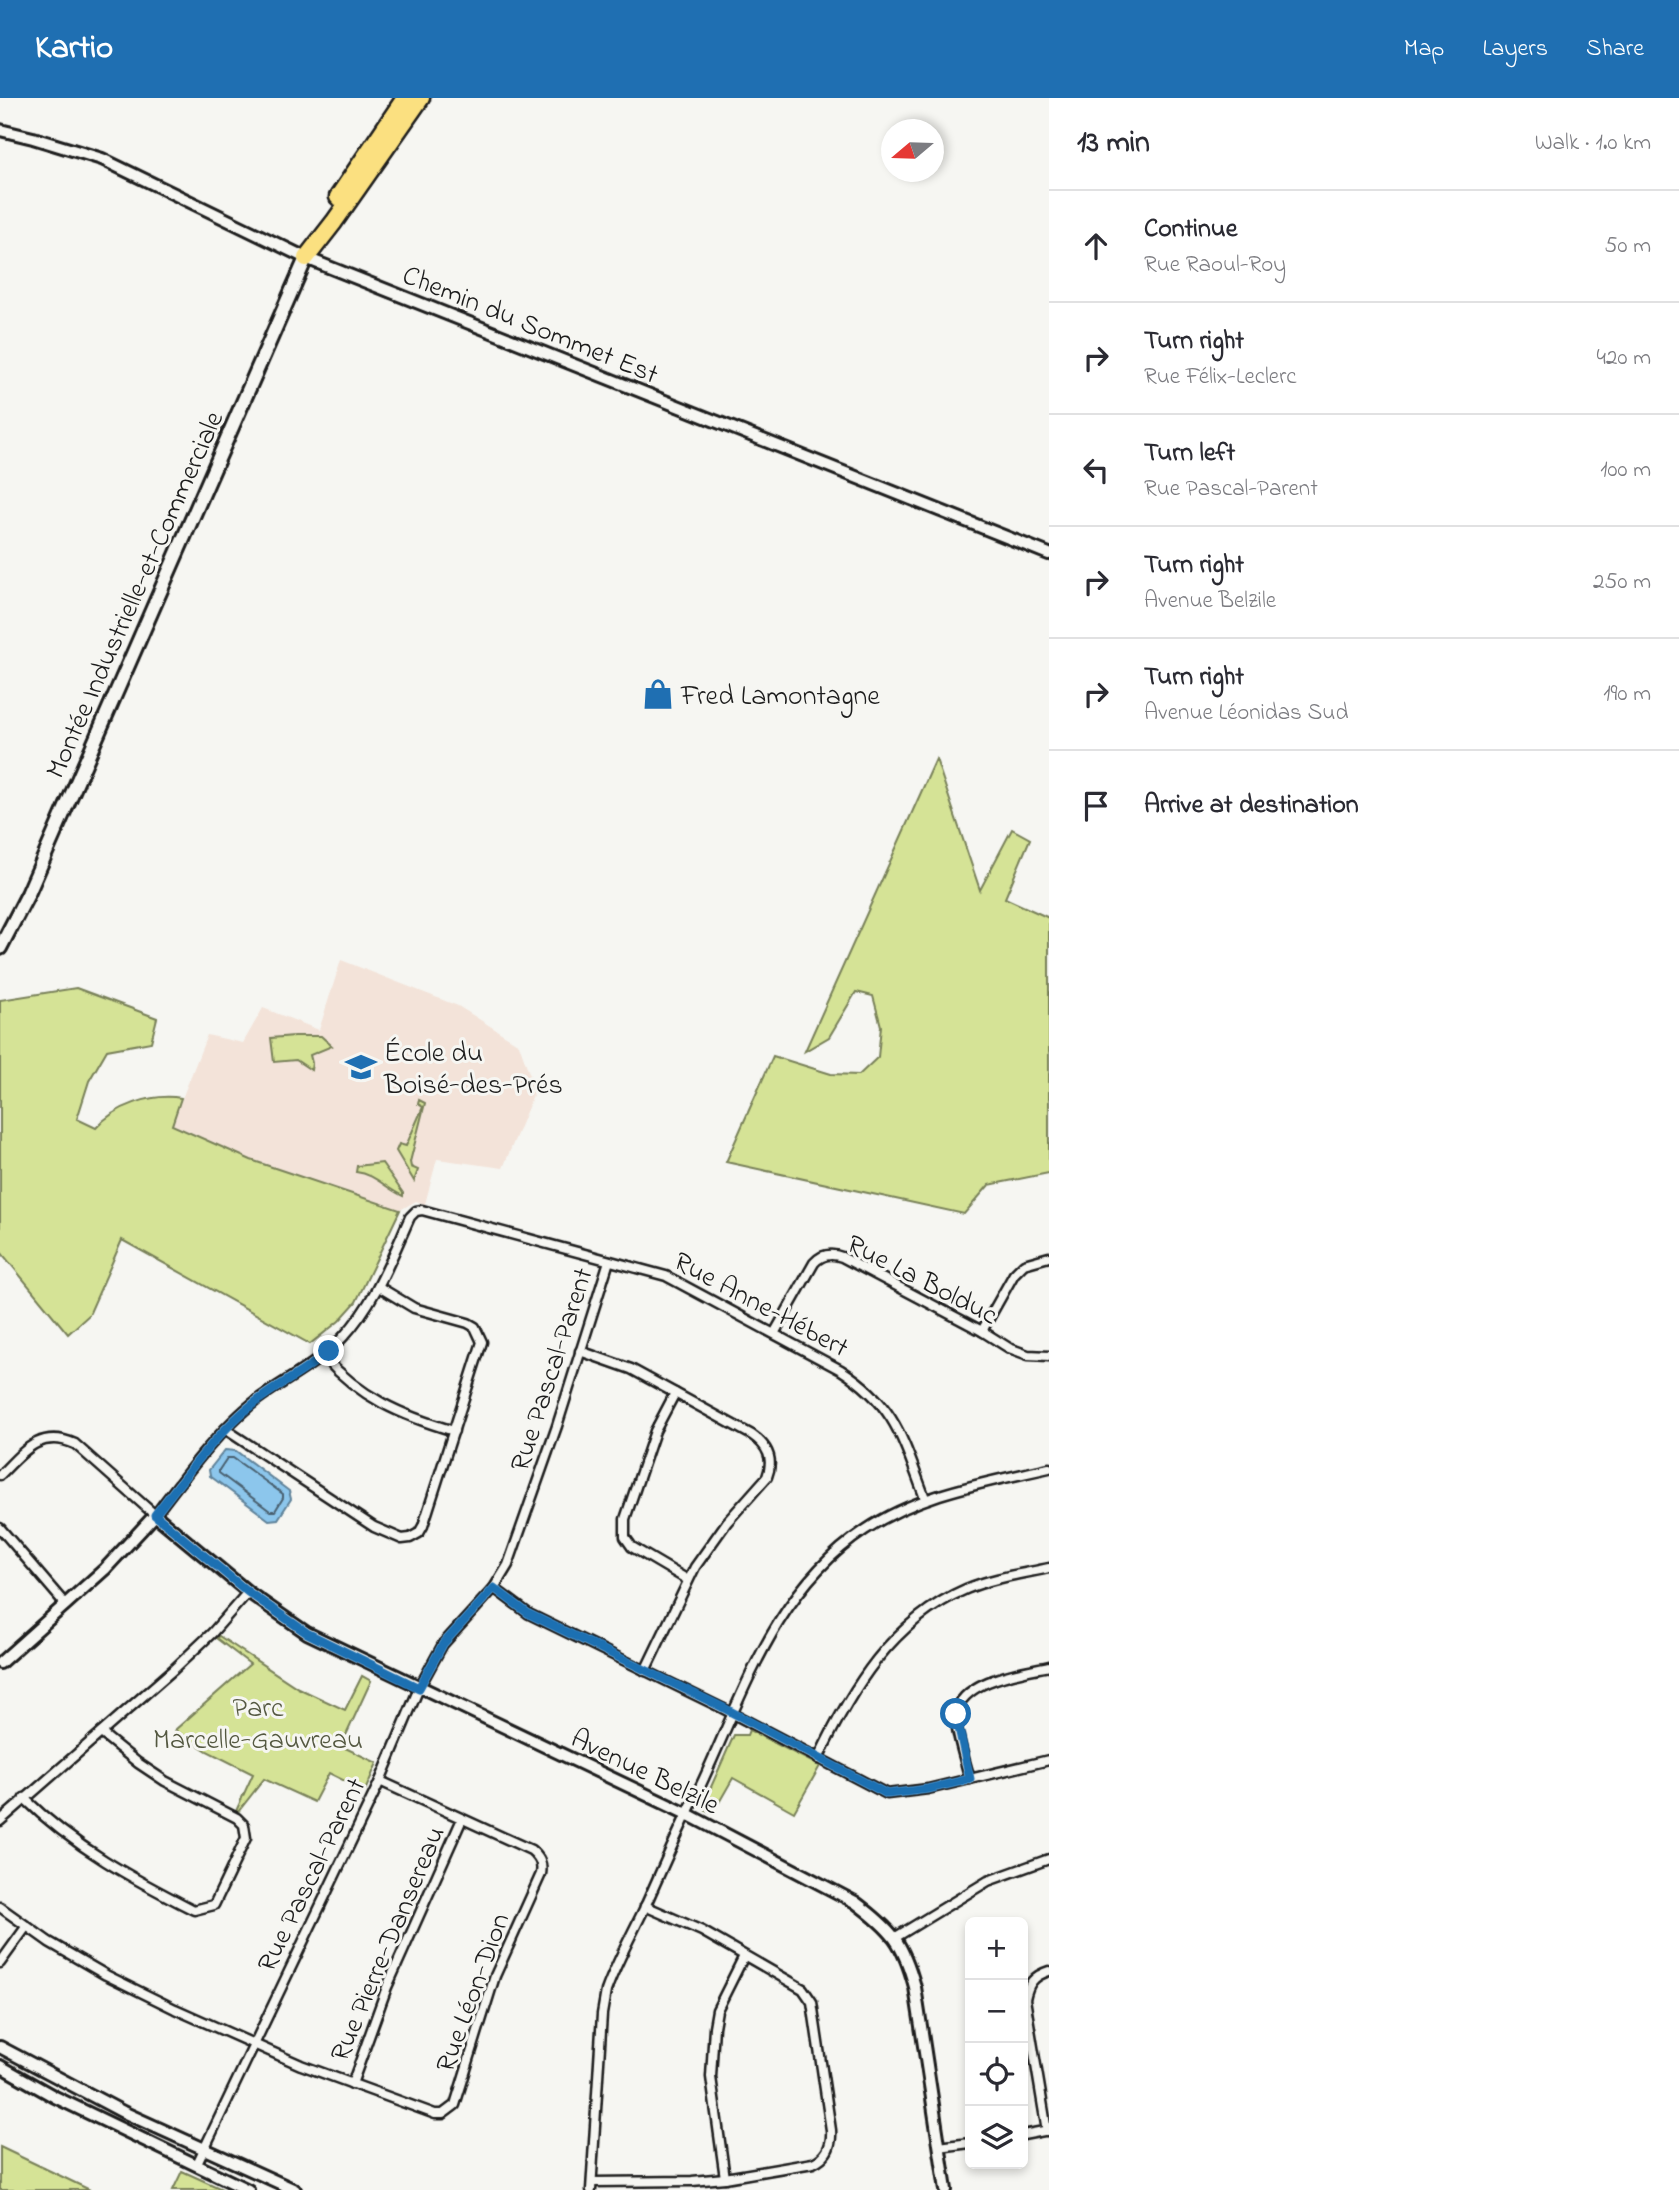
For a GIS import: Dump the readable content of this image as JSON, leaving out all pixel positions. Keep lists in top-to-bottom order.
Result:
{
  "streets": {
    "main road": ["Montée Industrielle-et-Commerciale"],
    "street": [
      "Chemin du Sommet Est",
      "Rue La Bolduc",
      "Rue Anne-Hébert",
      "Rue Pascal-Parent",
      "Avenue Belzile",
      "Rue Pierre-Dansereau",
      "Rue Léon-Dion"
    ]
  },
  "crossings": [
    ["Chemin du Sommet Est", "Montée Industrielle-et-Commerciale"],
    ["Rue La Bolduc", "Rue Anne-Hébert"],
    ["Rue Anne-Hébert", "Rue Pascal-Parent"],
    ["Rue Pascal-Parent", "Avenue Belzile"],
    ["Rue Pascal-Parent", "Rue Léon-Dion"],
    ["Rue Pierre-Dansereau", "Rue Léon-Dion"]
  ],
  "parks": ["Parc Marcelle-Gauvreau"],
  "places": {
    "shop": ["Fred Lamontagne"],
    "school or university": ["École du Boisé-des-Prés"]
  },
  "north": "left",
  "page": {
    "header": "Kartio",
    "nav": ["Map", "Layers", "Share"],
    "heading": ["13 min", "Walk · 1.0 km"],
    "list": [
      ["Continue", "Rue Raoul-Roy", "50 m"],
      ["Turn right", "Rue Félix-Leclerc", "420 m"],
      ["Turn left", "Rue Pascal-Parent", "100 m"],
      ["Turn right", "Avenue Belzile", "250 m"],
      ["Turn right", "Avenue Léonidas Sud", "190 m"],
      "Arrive at destination"
    ],
    "map_buttons": ["+", "−"]
  }
}
